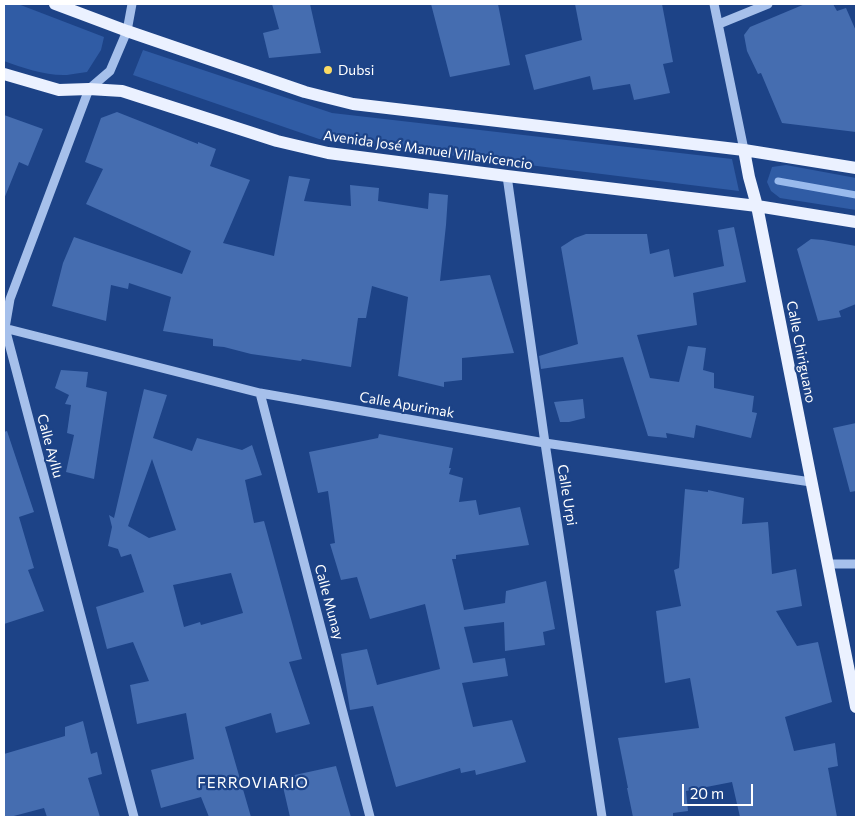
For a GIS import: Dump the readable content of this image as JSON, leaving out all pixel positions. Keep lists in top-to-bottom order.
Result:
{
  "streets": {
    "main road": ["Avenida José Manuel Villavicencio", "Calle Chiriguano"],
    "street": [
      "Calle Apurimak",
      "Calle Ayllu",
      "Calle Urpi",
      "Calle Munay"
    ]
  },
  "crossings": [
    ["Avenida José Manuel Villavicencio", "Calle Chiriguano"],
    ["Avenida José Manuel Villavicencio", "Calle Ayllu"],
    ["Avenida José Manuel Villavicencio", "Calle Urpi"],
    ["Calle Chiriguano", "Calle Apurimak"],
    ["Calle Apurimak", "Calle Ayllu"],
    ["Calle Apurimak", "Calle Urpi"],
    ["Calle Apurimak", "Calle Munay"]
  ],
  "districts": ["FERROVIARIO"],
  "places": ["Dubsi"],
  "scale_bar": "20 m"
}
